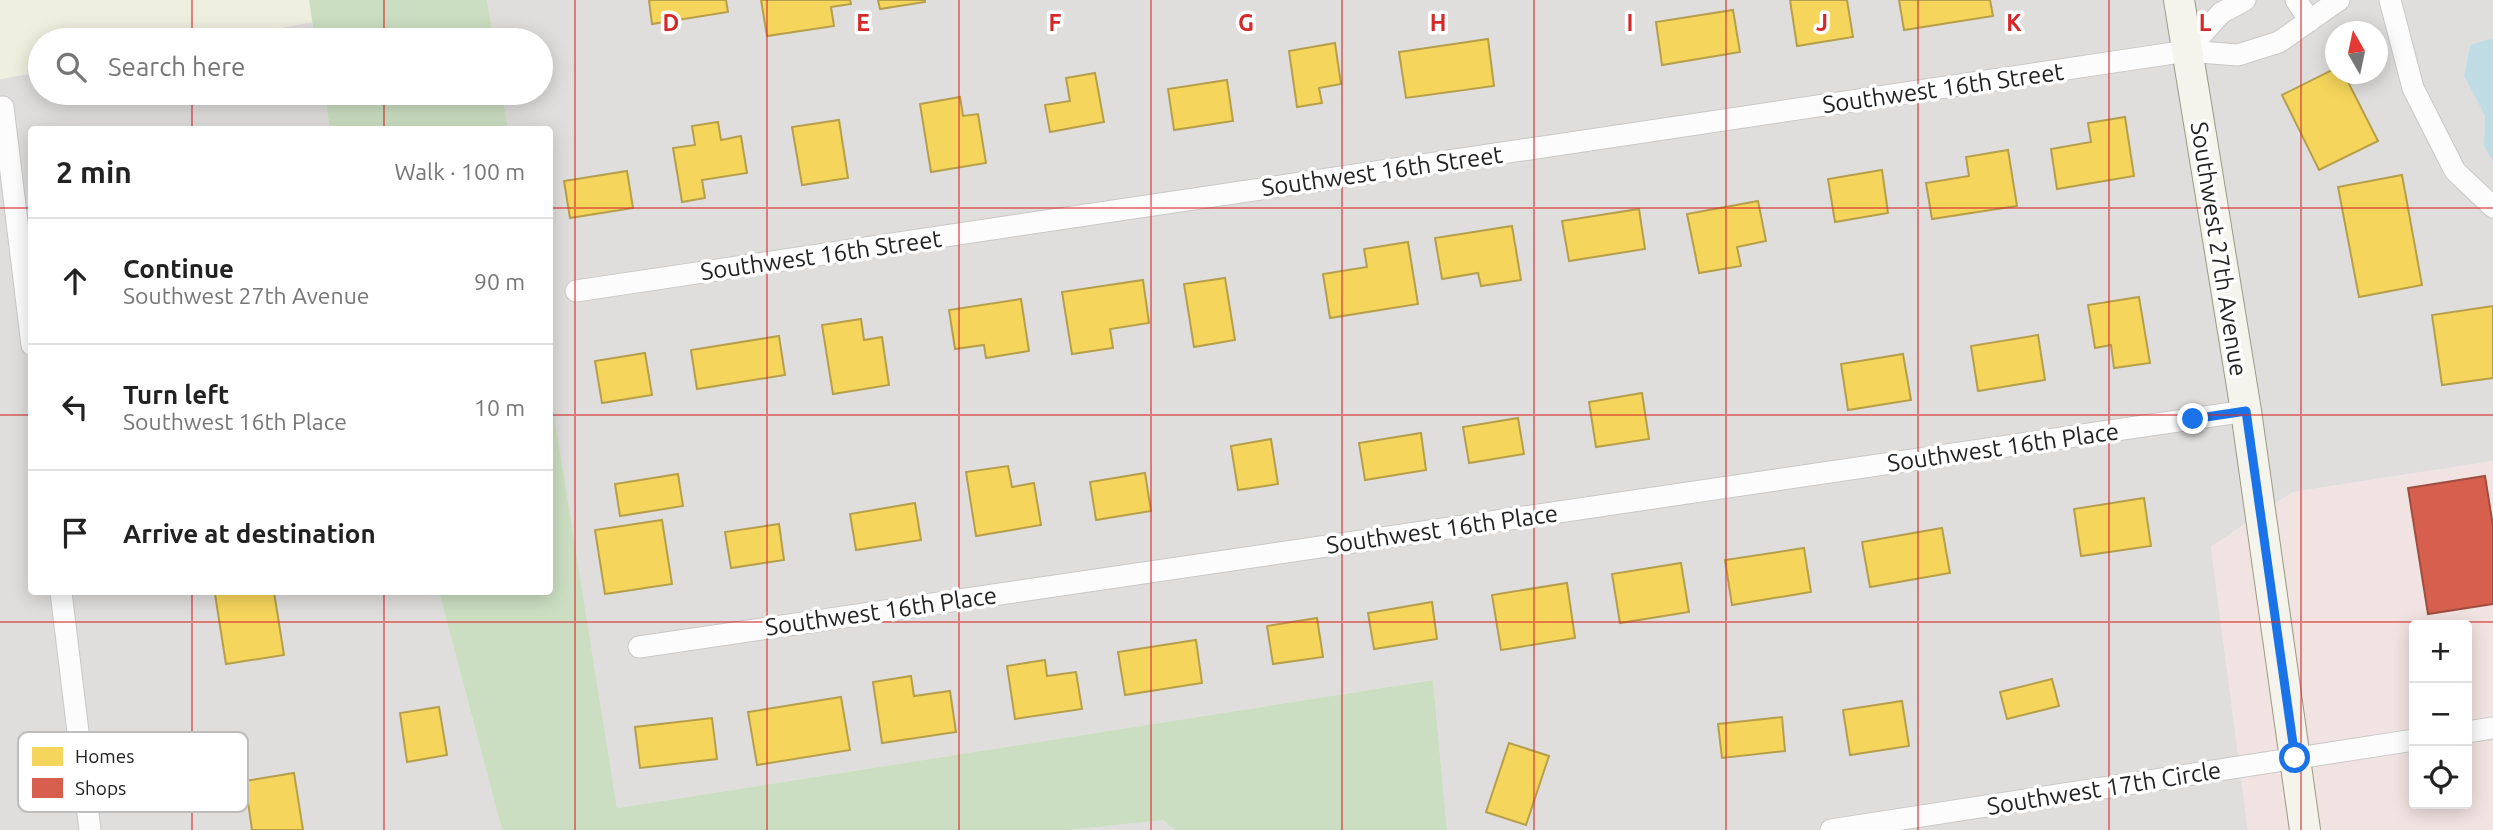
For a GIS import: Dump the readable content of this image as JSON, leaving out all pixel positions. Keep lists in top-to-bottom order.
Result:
{
  "streets": {
    "main road": ["Southwest 27th Avenue"],
    "street": ["Southwest 16th Street", "Southwest 16th Place", "Southwest 17th Circle"]
  },
  "crossings": [
    ["Southwest 16th Street", "Southwest 27th Avenue"],
    ["Southwest 27th Avenue", "Southwest 16th Place"],
    ["Southwest 27th Avenue", "Southwest 17th Circle"]
  ],
  "legend": ["Homes", "Shops"],
  "north": "top",
  "page": {
    "search": "Search here",
    "heading": ["2 min", "Walk · 100 m"],
    "list": [
      ["Continue", "Southwest 27th Avenue", "90 m"],
      ["Turn left", "Southwest 16th Place", "10 m"],
      "Arrive at destination"
    ],
    "map_buttons": ["+", "−"]
  },
  "grid": {
    "columns": [
      "D",
      "E",
      "F",
      "G",
      "H",
      "I",
      "J",
      "K",
      "L"
    ]
  }
}
